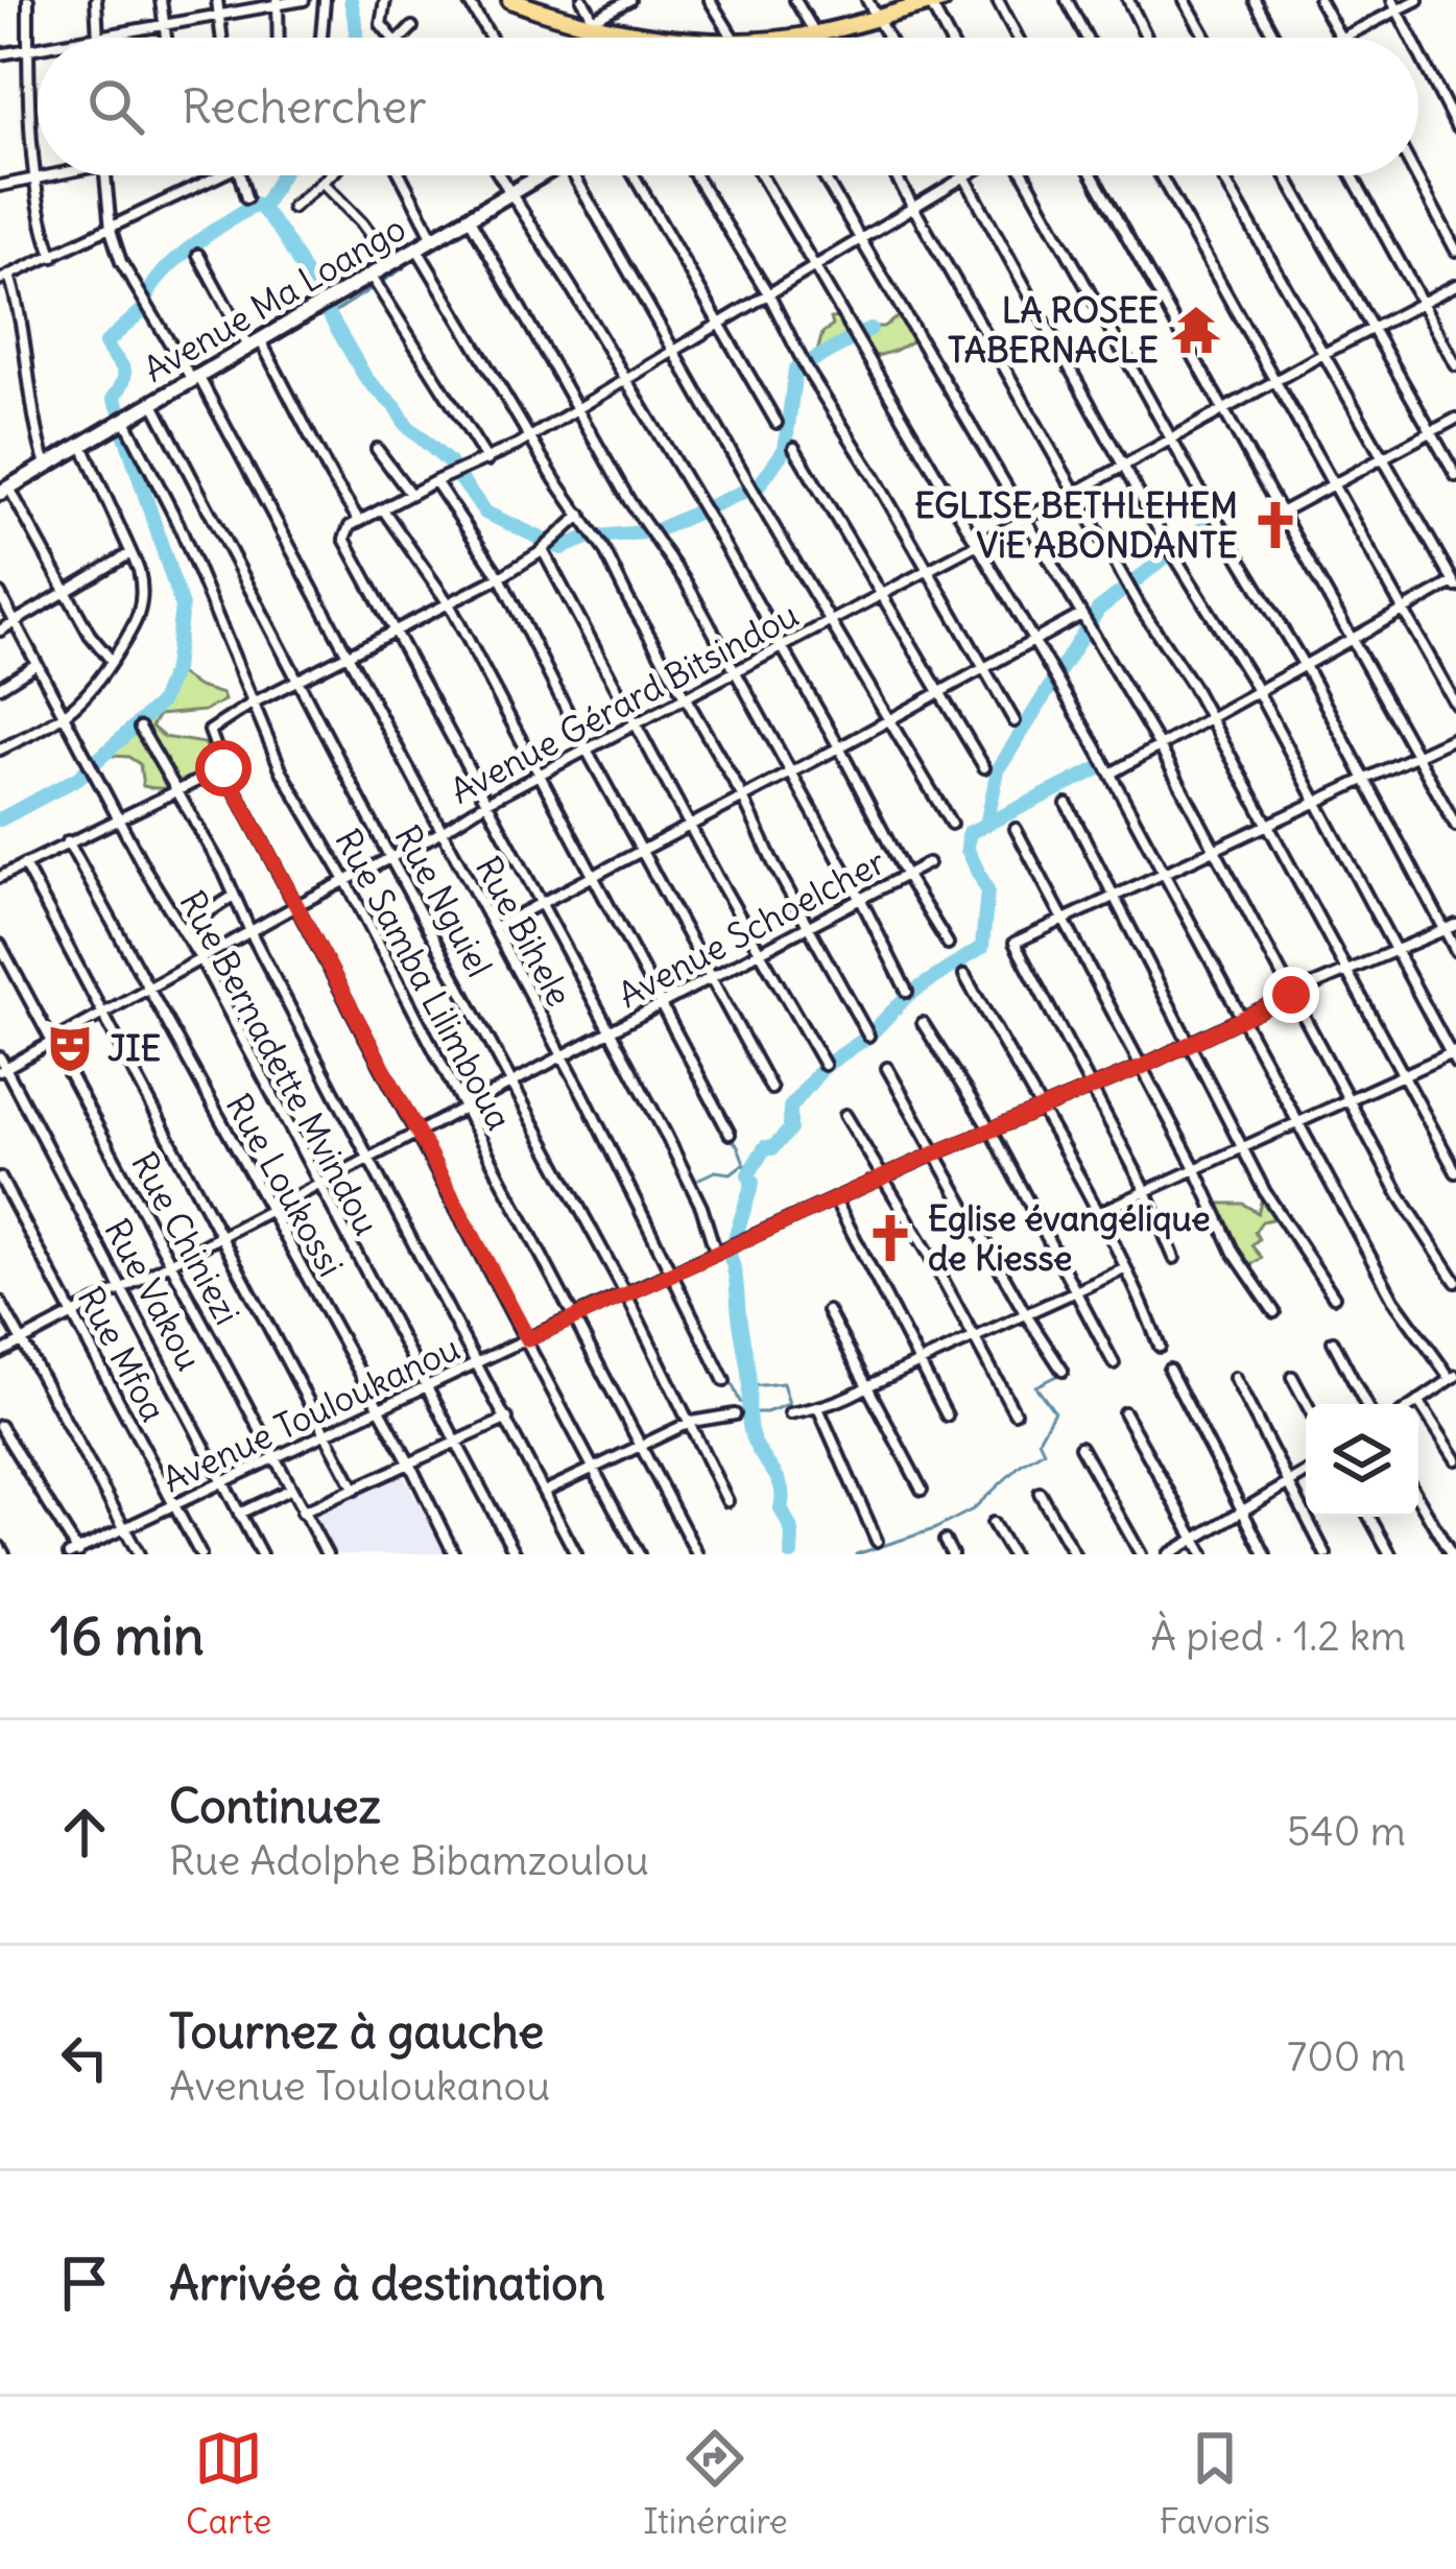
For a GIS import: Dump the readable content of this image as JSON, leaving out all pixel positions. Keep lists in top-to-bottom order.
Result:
{
  "streets": {
    "main road": ["Avenue Ma Loango"],
    "street": [
      "Avenue Gérard Bitsindou",
      "Rue Nguiel",
      "Avenue Schoelcher",
      "Rue Bihele",
      "Rue Samba Lilimboua",
      "Rue Bernadette Mvindou",
      "Rue Loukossi",
      "Rue Chiniezi",
      "Rue Vakou",
      "Rue Mfoa",
      "Avenue Touloukanou"
    ]
  },
  "crossings": [
    ["Avenue Ma Loango", "Rue Nguiel"],
    ["Avenue Ma Loango", "Rue Bihele"],
    ["Avenue Ma Loango", "Rue Samba Lilimboua"],
    ["Avenue Gérard Bitsindou", "Rue Nguiel"],
    ["Avenue Gérard Bitsindou", "Rue Bihele"],
    ["Avenue Gérard Bitsindou", "Rue Samba Lilimboua"],
    ["Avenue Gérard Bitsindou", "Rue Bernadette Mvindou"],
    ["Avenue Gérard Bitsindou", "Rue Loukossi"],
    ["Avenue Gérard Bitsindou", "Rue Chiniezi"],
    ["Avenue Gérard Bitsindou", "Rue Vakou"],
    ["Rue Nguiel", "Avenue Schoelcher"],
    ["Rue Nguiel", "Avenue Touloukanou"],
    ["Avenue Schoelcher", "Rue Bihele"],
    ["Avenue Schoelcher", "Rue Samba Lilimboua"],
    ["Avenue Schoelcher", "Rue Bernadette Mvindou"],
    ["Avenue Schoelcher", "Rue Loukossi"],
    ["Avenue Schoelcher", "Rue Chiniezi"],
    ["Avenue Schoelcher", "Rue Vakou"],
    ["Avenue Schoelcher", "Rue Mfoa"],
    ["Rue Bihele", "Avenue Touloukanou"],
    ["Rue Samba Lilimboua", "Avenue Touloukanou"],
    ["Rue Bernadette Mvindou", "Avenue Touloukanou"],
    ["Rue Loukossi", "Avenue Touloukanou"],
    ["Rue Chiniezi", "Avenue Touloukanou"],
    ["Rue Vakou", "Avenue Touloukanou"],
    ["Rue Mfoa", "Avenue Touloukanou"]
  ],
  "places": {
    "temple": ["LA ROSEE TABERNACLE"],
    "church": ["EGLISE BETHLEHEM ViE ABONDANTE", "Eglise évangélique de Kiesse"],
    "theatre": ["JIE"]
  },
  "page": {
    "search": "Rechercher",
    "heading": ["16 min", "À pied · 1.2 km"],
    "list": [
      ["Continuez", "Rue Adolphe Bibamzoulou", "540 m"],
      ["Tournez à gauche", "Avenue Touloukanou", "700 m"],
      "Arrivée à destination"
    ],
    "nav": ["Carte", "Itinéraire", "Favoris"]
  }
}
